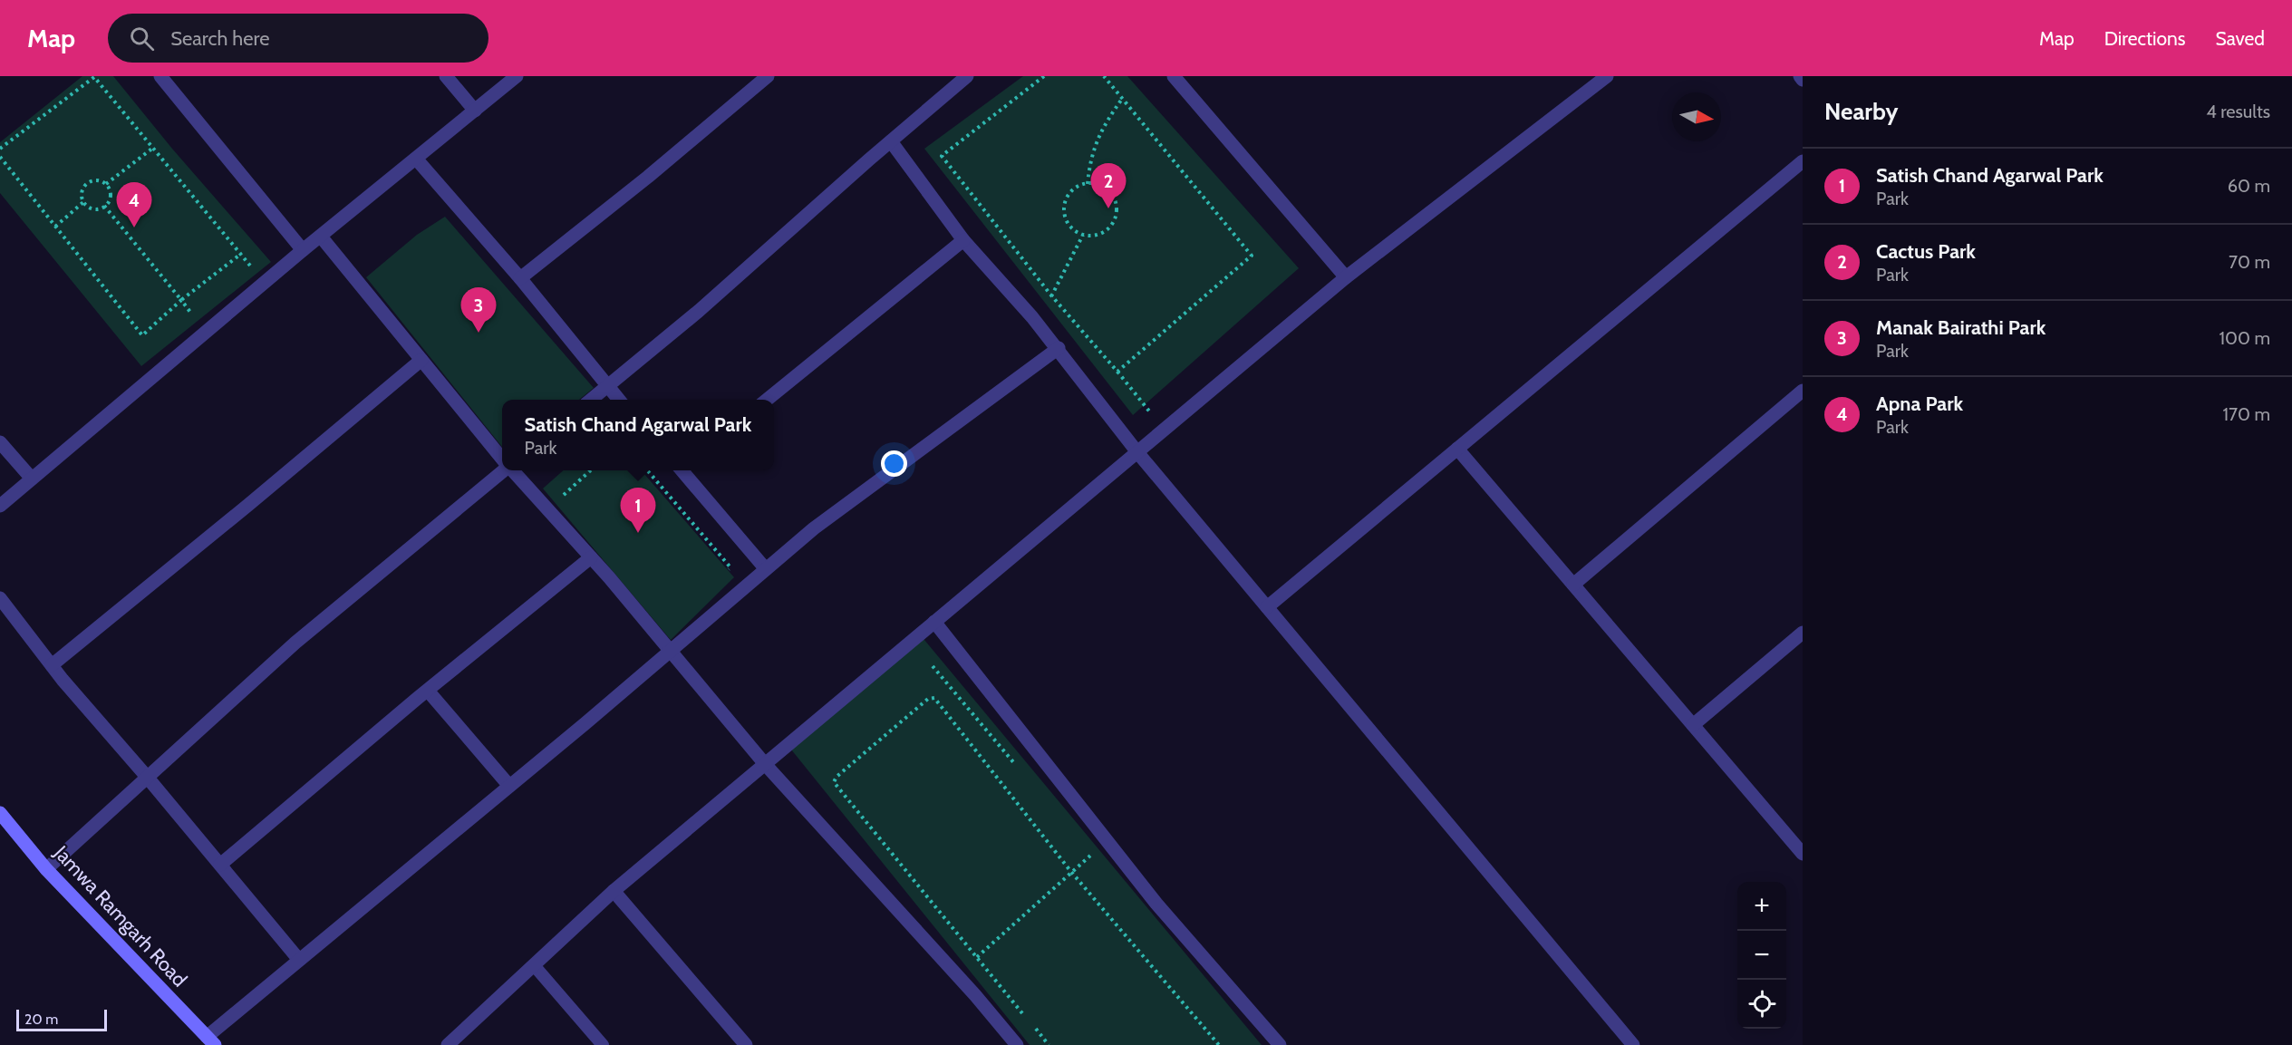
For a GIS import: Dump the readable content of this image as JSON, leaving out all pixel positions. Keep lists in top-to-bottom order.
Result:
{
  "streets": {
    "main road": ["Jamwa Ramgarh Road"]
  },
  "scale_bar": "20 m",
  "north": "right",
  "page": {
    "header": "Map",
    "search": "Search here",
    "nav": ["Map", "Directions", "Saved"],
    "heading": ["Nearby", "4 results"],
    "list": [
      {
        "mark": "1",
        "name": "Satish Chand Agarwal Park",
        "note": "Park",
        "value": "60 m"
      },
      {
        "mark": "2",
        "name": "Cactus Park",
        "note": "Park",
        "value": "70 m"
      },
      {
        "mark": "3",
        "name": "Manak Bairathi Park",
        "note": "Park",
        "value": "100 m"
      },
      {
        "mark": "4",
        "name": "Apna Park",
        "note": "Park",
        "value": "170 m"
      }
    ],
    "pins": [
      "2",
      "4",
      "3",
      "1"
    ],
    "popup": ["Satish Chand Agarwal Park", "Park"],
    "map_buttons": ["+", "−"],
    "scale": "20 m"
  }
}
